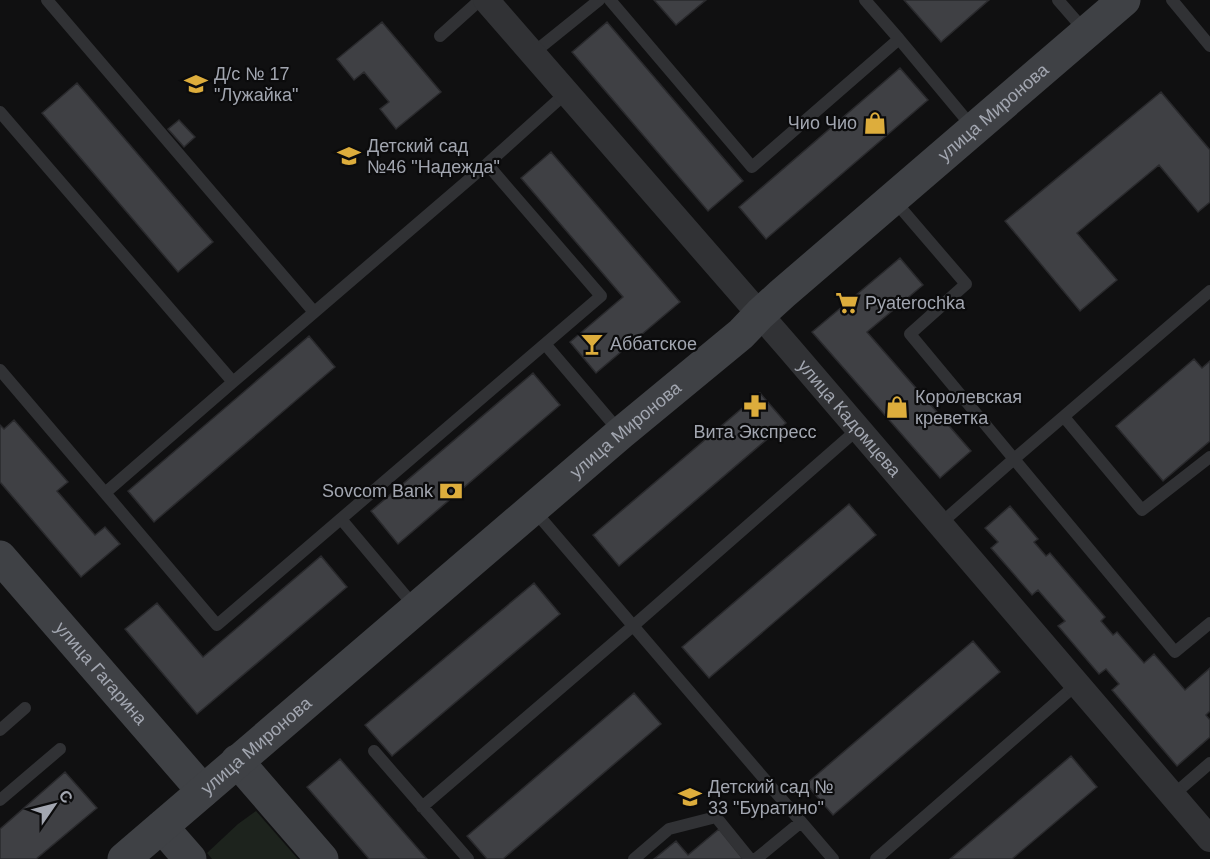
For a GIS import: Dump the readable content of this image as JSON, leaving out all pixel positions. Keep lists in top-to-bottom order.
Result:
{
  "streets": {
    "main road": ["улица Миронова", "улица Гагарина"],
    "street": ["улица Кадомцева"]
  },
  "crossings": [
    ["улица Миронова", "улица Кадомцева"],
    ["улица Миронова", "улица Гагарина"]
  ],
  "places": {
    "school or university": ["Д/с № 17 \"Лужайка\"", "Детский сад №46 \"Надежда\"", "Детский сад № 33 \"Буратино\""],
    "shop": ["Чио Чио", "Королевская креветка"],
    "supermarket": ["Pyaterochka"],
    "bar": ["Аббатское"],
    "pharmacy": ["Вита Экспресс"],
    "bank": ["Sovcom Bank"]
  },
  "north": "top right"
}
